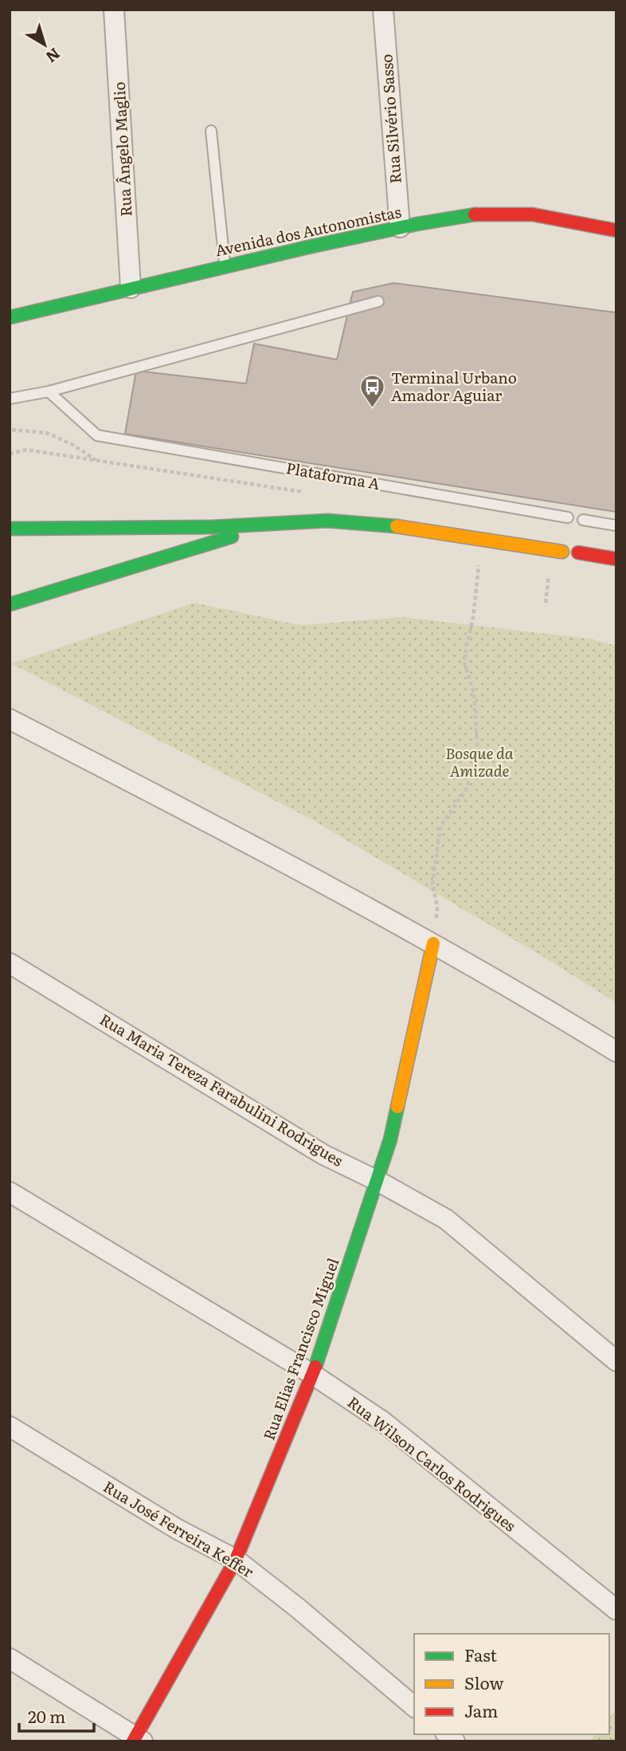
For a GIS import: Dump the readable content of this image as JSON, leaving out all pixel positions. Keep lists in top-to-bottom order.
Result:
{
  "streets": {
    "main road": ["Avenida dos Autonomistas", "Rua Elias Francisco Miguel"],
    "street": [
      "Rua Silvério Sasso",
      "Rua Ângelo Maglio",
      "Rua Maria Tereza Farabulini Rodrigues",
      "Rua Wilson Carlos Rodrigues",
      "Rua José Ferreira Keffer"
    ],
    "lane": ["Plataforma A"]
  },
  "crossings": [
    ["Rua Silvério Sasso", "Avenida dos Autonomistas"],
    ["Rua Ângelo Maglio", "Avenida dos Autonomistas"],
    ["Rua Maria Tereza Farabulini Rodrigues", "Rua Elias Francisco Miguel"],
    ["Rua Elias Francisco Miguel", "Rua Wilson Carlos Rodrigues"],
    ["Rua Elias Francisco Miguel", "Rua José Ferreira Keffer"]
  ],
  "parks": ["Bosque da Amizade"],
  "places": {
    "bus stop": ["Terminal Urbano Amador Aguiar"]
  },
  "legend": ["Fast", "Slow", "Jam"],
  "scale_bar": "20 m",
  "north": "bottom right"
}
